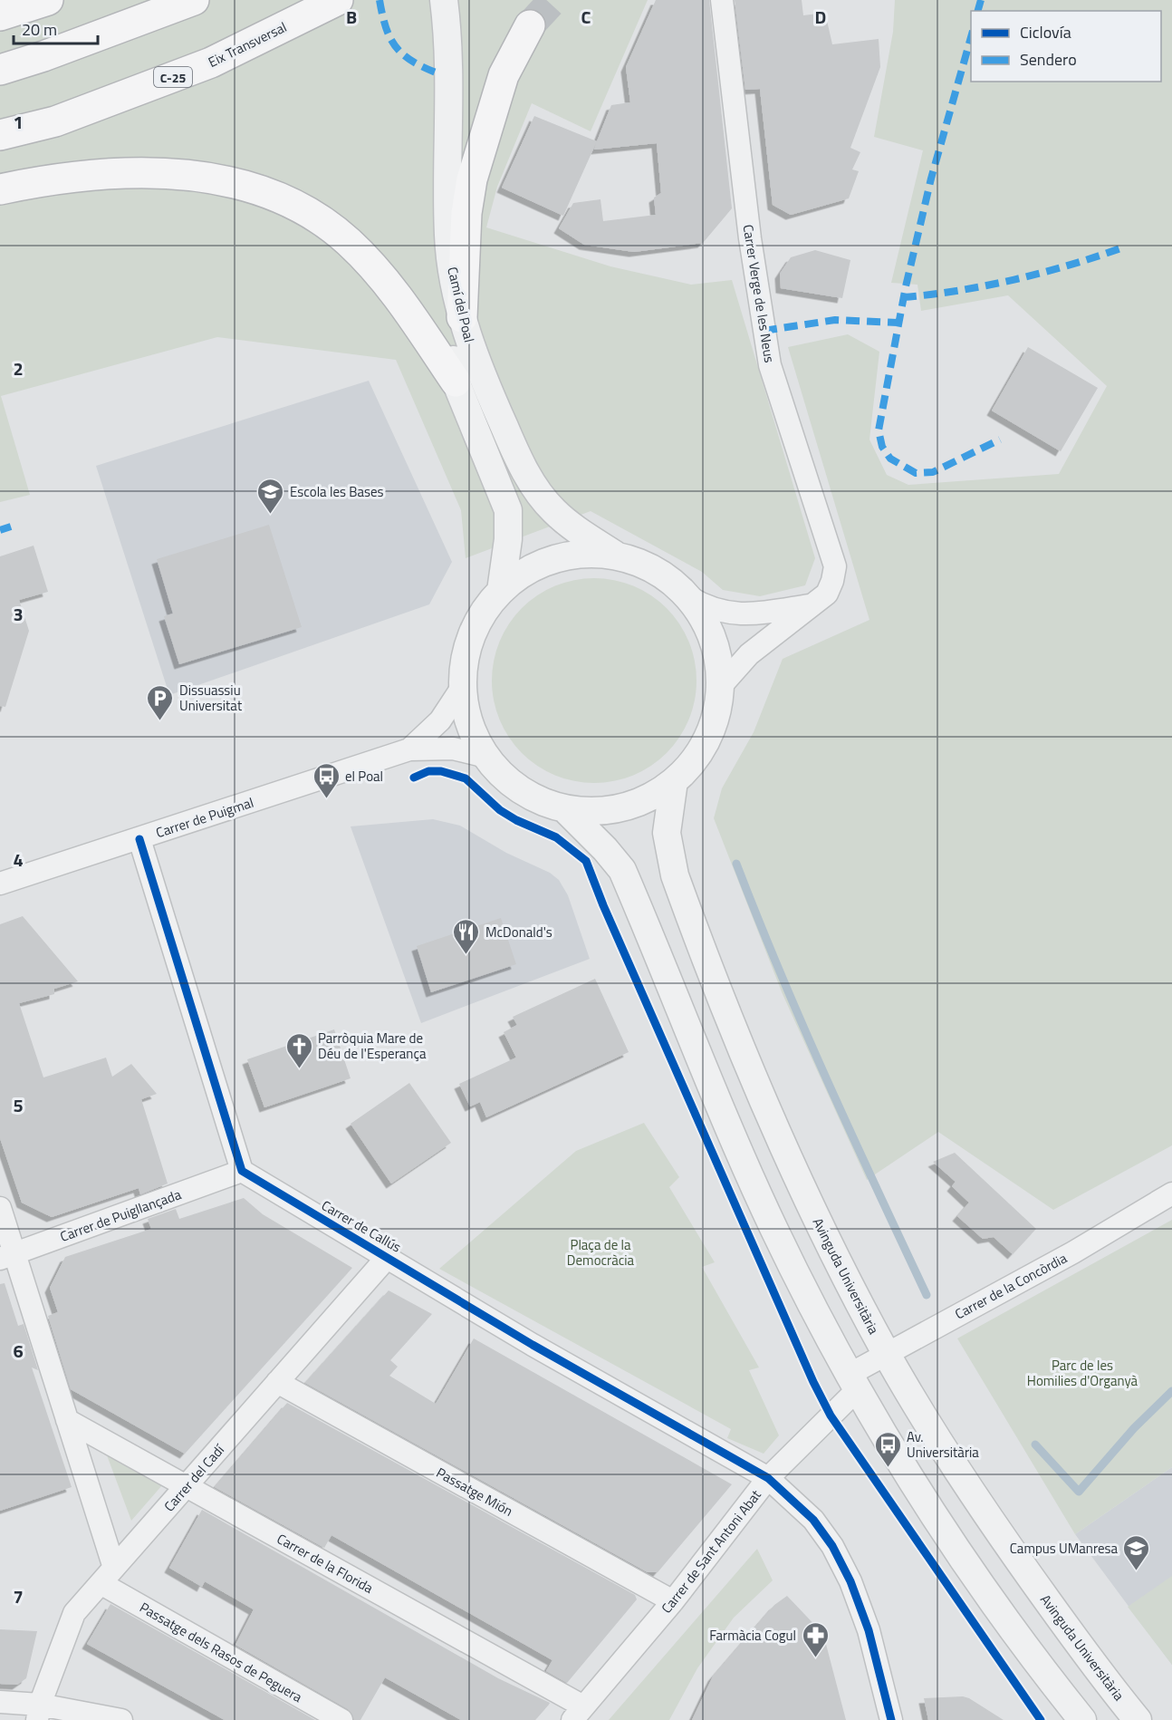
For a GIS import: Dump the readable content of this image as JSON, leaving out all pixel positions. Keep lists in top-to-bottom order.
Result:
{
  "streets": {
    "highway": ["Eix Transversal", "C-25"],
    "street": [
      "Carrer Verge de les Neus",
      "Camí del Poal",
      "Carrer de Puigmal",
      "Carrer de Puigllançada",
      "Carrer de Callús",
      "Avinguda Universitària",
      "Carrer de la Concòrdia",
      "Carrer del Cadí",
      "Passatge Mión",
      "Carrer de Sant Antoni Abat",
      "Carrer de la Florida",
      "Passatge dels Rasos de Peguera"
    ]
  },
  "crossings": [
    ["Carrer de Puigllançada", "Carrer de Callús"],
    ["Carrer de Callús", "Carrer del Cadí"],
    ["Carrer de Callús", "Carrer de Sant Antoni Abat"],
    ["Avinguda Universitària", "Carrer de la Concòrdia"],
    ["Carrer de la Concòrdia", "Carrer de Sant Antoni Abat"],
    ["Carrer del Cadí", "Passatge Mión"],
    ["Carrer del Cadí", "Carrer de la Florida"],
    ["Carrer del Cadí", "Passatge dels Rasos de Peguera"],
    ["Passatge Mión", "Carrer de Sant Antoni Abat"],
    ["Carrer de Sant Antoni Abat", "Carrer de la Florida"]
  ],
  "parks": ["Plaça de la Democràcia", "Parc de les Homilies d'Organyà"],
  "places": {
    "school or university": ["Escola les Bases", "Campus UManresa"],
    "parking": ["Dissuassiu Universitat"],
    "bus stop": ["el Poal", "Av. Universitària"],
    "restaurant": ["McDonald's"],
    "church": ["Parròquia Mare de Déu de l'Esperança"],
    "pharmacy": ["Farmàcia Cogul"]
  },
  "legend": ["Ciclovía", "Sendero"],
  "scale_bar": "20 m",
  "grid": {
    "columns": ["B", "C", "D"],
    "rows": [
      "1",
      "2",
      "3",
      "4",
      "5",
      "6",
      "7"
    ]
  }
}
